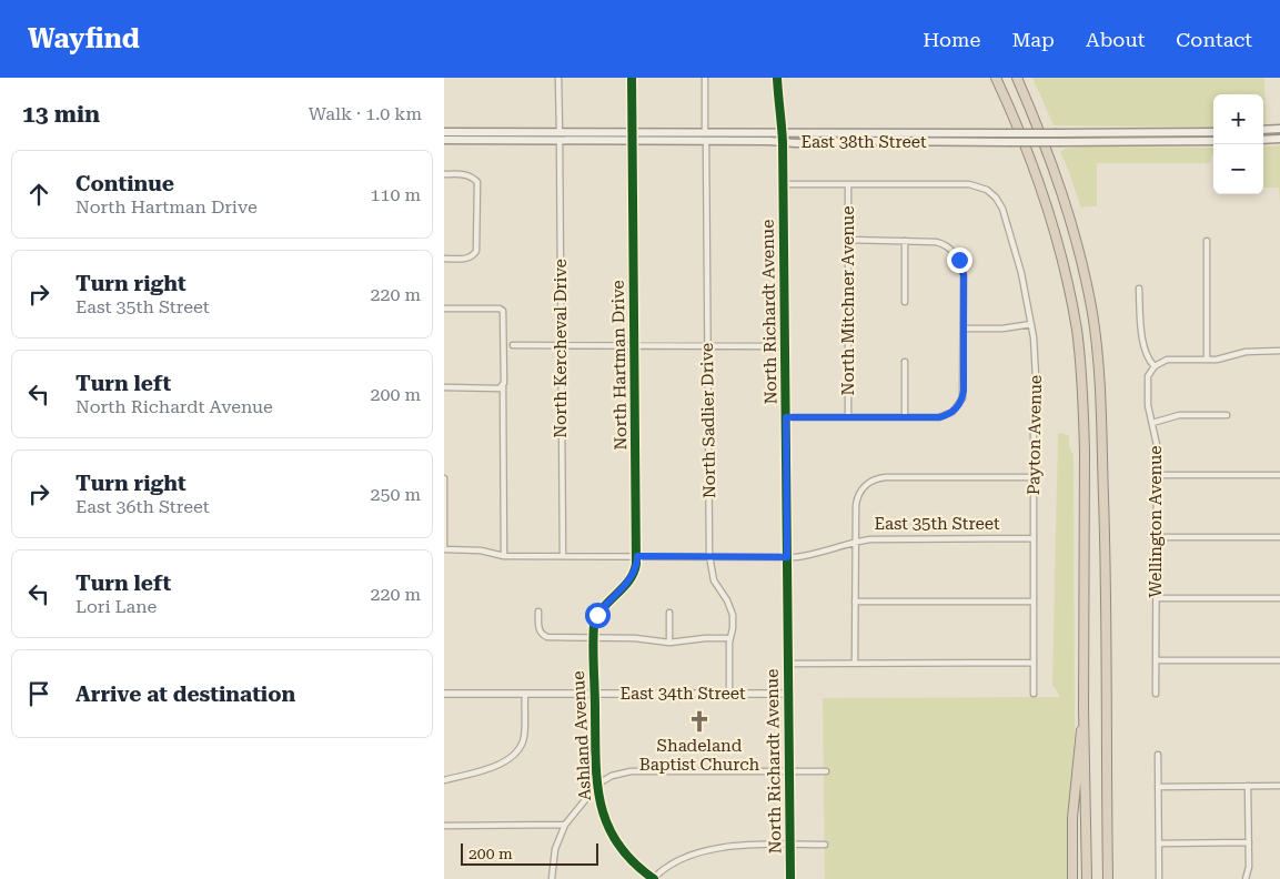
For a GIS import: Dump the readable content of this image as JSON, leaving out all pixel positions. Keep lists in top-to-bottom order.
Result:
{
  "streets": {
    "main road": ["East 38th Street"],
    "street": [
      "North Mitchner Avenue",
      "North Richardt Avenue",
      "North Kercheval Drive",
      "North Hartman Drive",
      "North Sadlier Drive",
      "Payton Avenue",
      "Wellington Avenue",
      "East 35th Street",
      "East 34th Street",
      "Ashland Avenue"
    ]
  },
  "crossings": [
    ["East 38th Street", "North Richardt Avenue"],
    ["East 38th Street", "North Kercheval Drive"],
    ["East 38th Street", "North Hartman Drive"],
    ["East 38th Street", "North Sadlier Drive"],
    ["North Mitchner Avenue", "Payton Avenue"],
    ["North Richardt Avenue", "East 35th Street"],
    ["North Richardt Avenue", "East 34th Street"],
    ["North Kercheval Drive", "East 35th Street"],
    ["North Hartman Drive", "East 35th Street"],
    ["North Hartman Drive", "Ashland Avenue"],
    ["North Sadlier Drive", "East 35th Street"],
    ["North Sadlier Drive", "East 34th Street"],
    ["Payton Avenue", "East 35th Street"],
    ["East 34th Street", "Ashland Avenue"]
  ],
  "places": {
    "church": ["Shadeland Baptist Church"]
  },
  "scale_bar": "200 m",
  "page": {
    "header": "Wayfind",
    "nav": [
      "Home",
      "Map",
      "About",
      "Contact"
    ],
    "heading": ["13 min", "Walk · 1.0 km"],
    "map_buttons": ["+", "−"],
    "list": [
      ["Continue", "North Hartman Drive", "110 m"],
      ["Turn right", "East 35th Street", "220 m"],
      ["Turn left", "North Richardt Avenue", "200 m"],
      ["Turn right", "East 36th Street", "250 m"],
      ["Turn left", "Lori Lane", "220 m"],
      "Arrive at destination"
    ],
    "scale": "200 m"
  }
}
